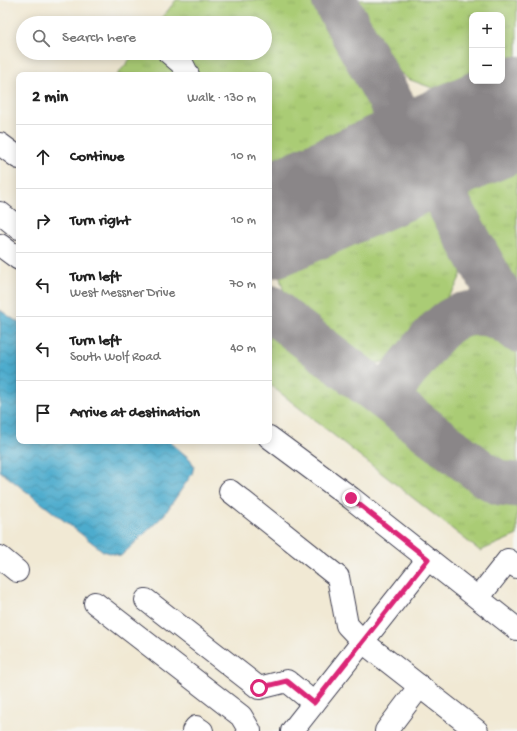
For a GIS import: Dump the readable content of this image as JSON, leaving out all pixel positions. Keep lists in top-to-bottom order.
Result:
{
  "page": {
    "map_buttons": ["+", "−"],
    "search": "Search here",
    "heading": ["2 min", "Walk · 130 m"],
    "list": [
      ["Continue", "10 m"],
      ["Turn right", "10 m"],
      ["Turn left", "West Messner Drive", "70 m"],
      ["Turn left", "South Wolf Road", "40 m"],
      "Arrive at destination"
    ]
  }
}
